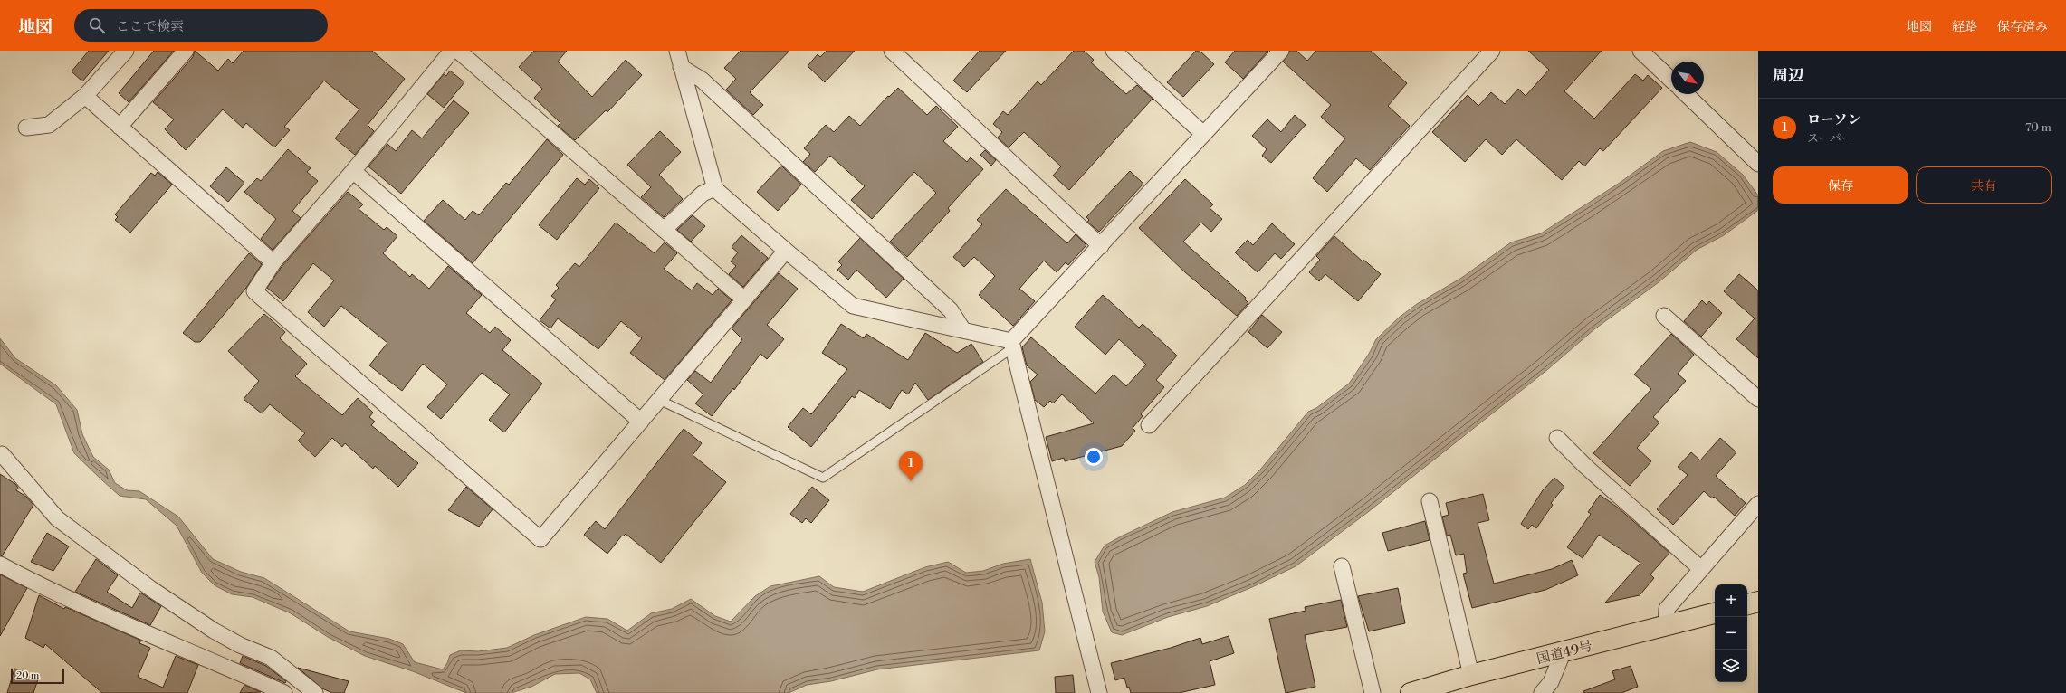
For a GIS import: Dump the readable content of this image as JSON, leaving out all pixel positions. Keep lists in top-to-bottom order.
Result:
{
  "streets": {
    "highway": ["国道49号"]
  },
  "scale_bar": "20 m",
  "north": "bottom right",
  "page": {
    "header": "地図",
    "search": "ここで検索",
    "nav": ["地図", "経路", "保存済み"],
    "heading": "周辺",
    "list": [
      {
        "mark": "1",
        "name": "ローソン",
        "note": "スーパー",
        "value": "70 m"
      }
    ],
    "buttons": ["保存", "共有"],
    "pins": "1",
    "map_buttons": ["+", "−"],
    "scale": "20 m"
  }
}
